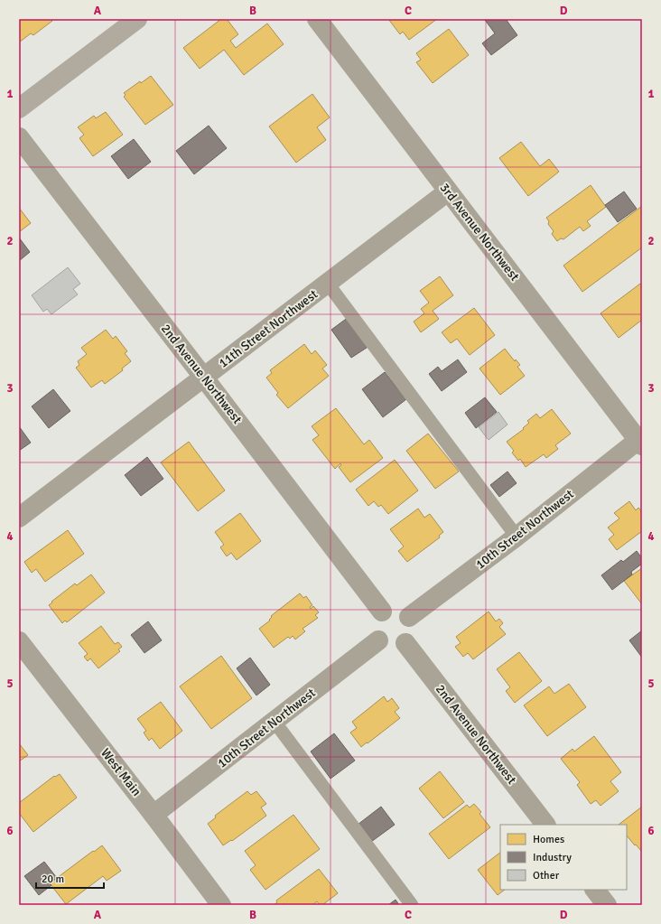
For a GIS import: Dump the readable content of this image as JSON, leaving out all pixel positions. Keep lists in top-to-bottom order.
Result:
{
  "streets": {
    "street": [
      "3rd Avenue Northwest",
      "11th Street Northwest",
      "2nd Avenue Northwest",
      "10th Street Northwest",
      "West Main"
    ]
  },
  "crossings": [
    ["3rd Avenue Northwest", "11th Street Northwest"],
    ["3rd Avenue Northwest", "10th Street Northwest"],
    ["11th Street Northwest", "2nd Avenue Northwest"],
    ["2nd Avenue Northwest", "10th Street Northwest"],
    ["10th Street Northwest", "West Main"]
  ],
  "legend": ["Homes", "Industry", "Other"],
  "scale_bar": "20 m",
  "grid": {
    "columns": [
      "A",
      "B",
      "C",
      "D"
    ],
    "rows": [
      "1",
      "2",
      "3",
      "4",
      "5",
      "6"
    ]
  }
}
